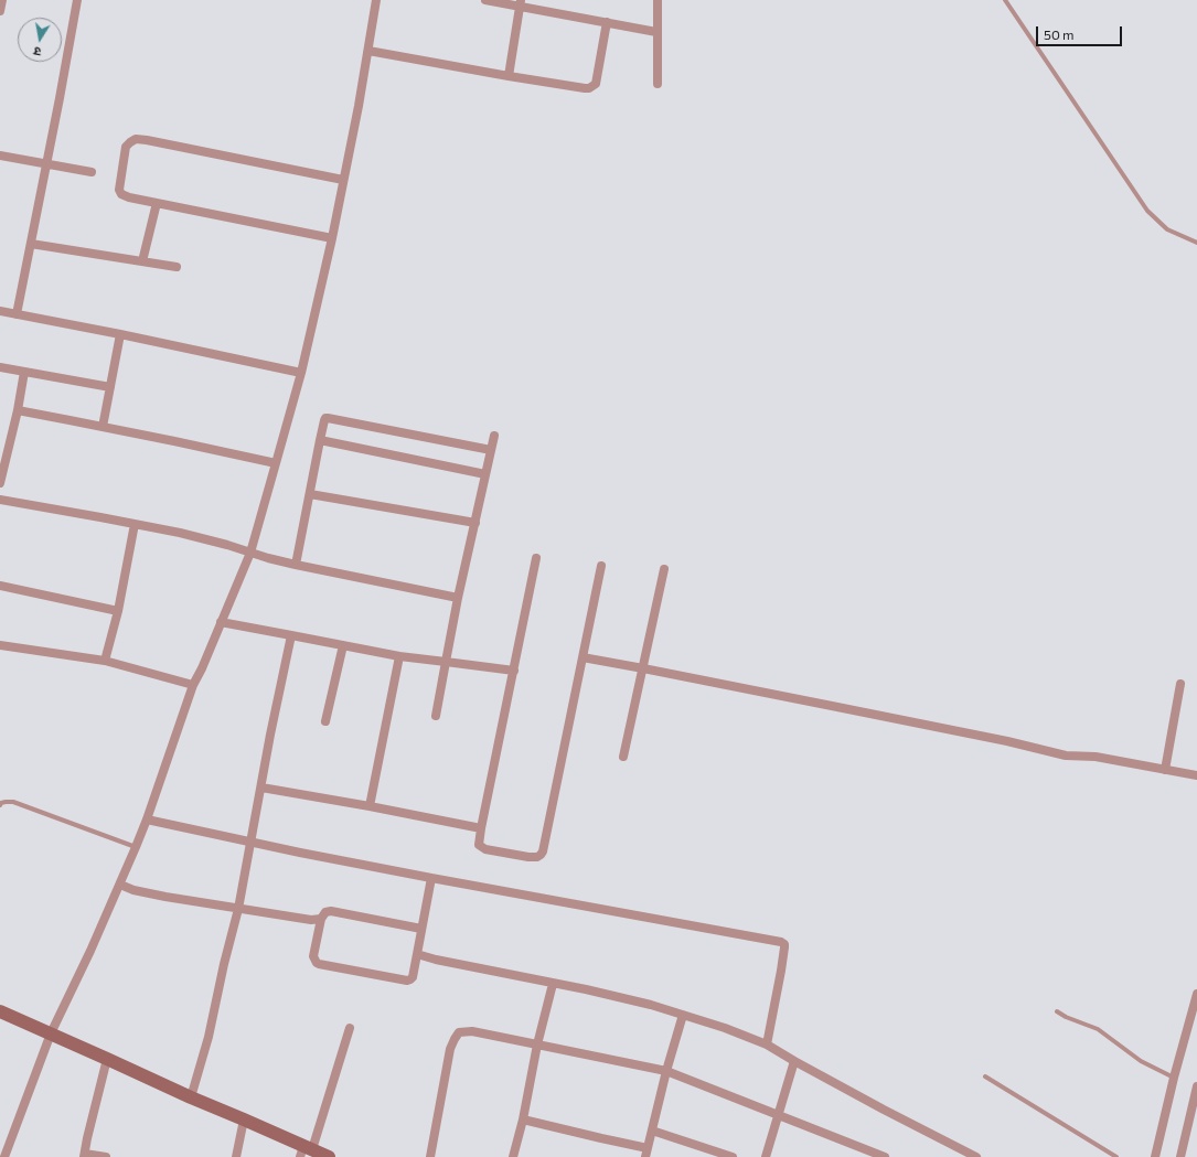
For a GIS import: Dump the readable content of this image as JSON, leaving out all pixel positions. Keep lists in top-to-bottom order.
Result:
{
  "scale_bar": "50 m",
  "north": "bottom"
}
